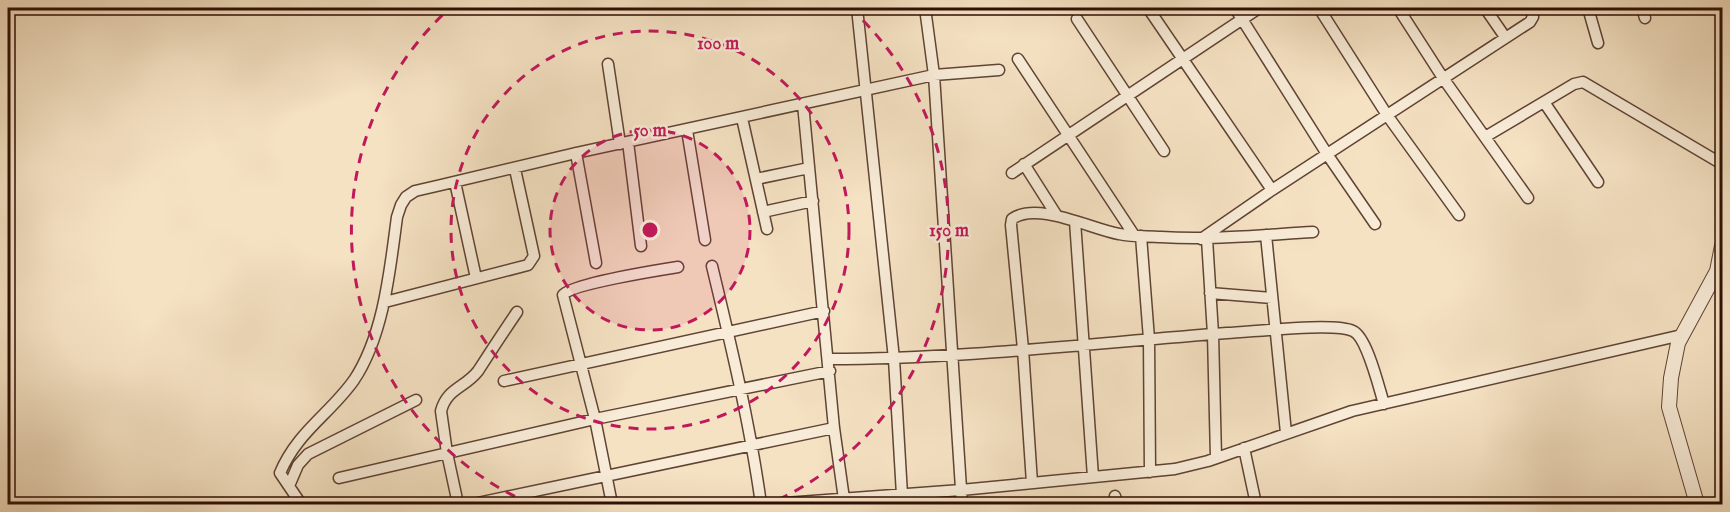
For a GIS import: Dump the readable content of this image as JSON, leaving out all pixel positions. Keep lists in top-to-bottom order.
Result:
{
  "rings": ["100 m", "50 m", "150 m"]
}
